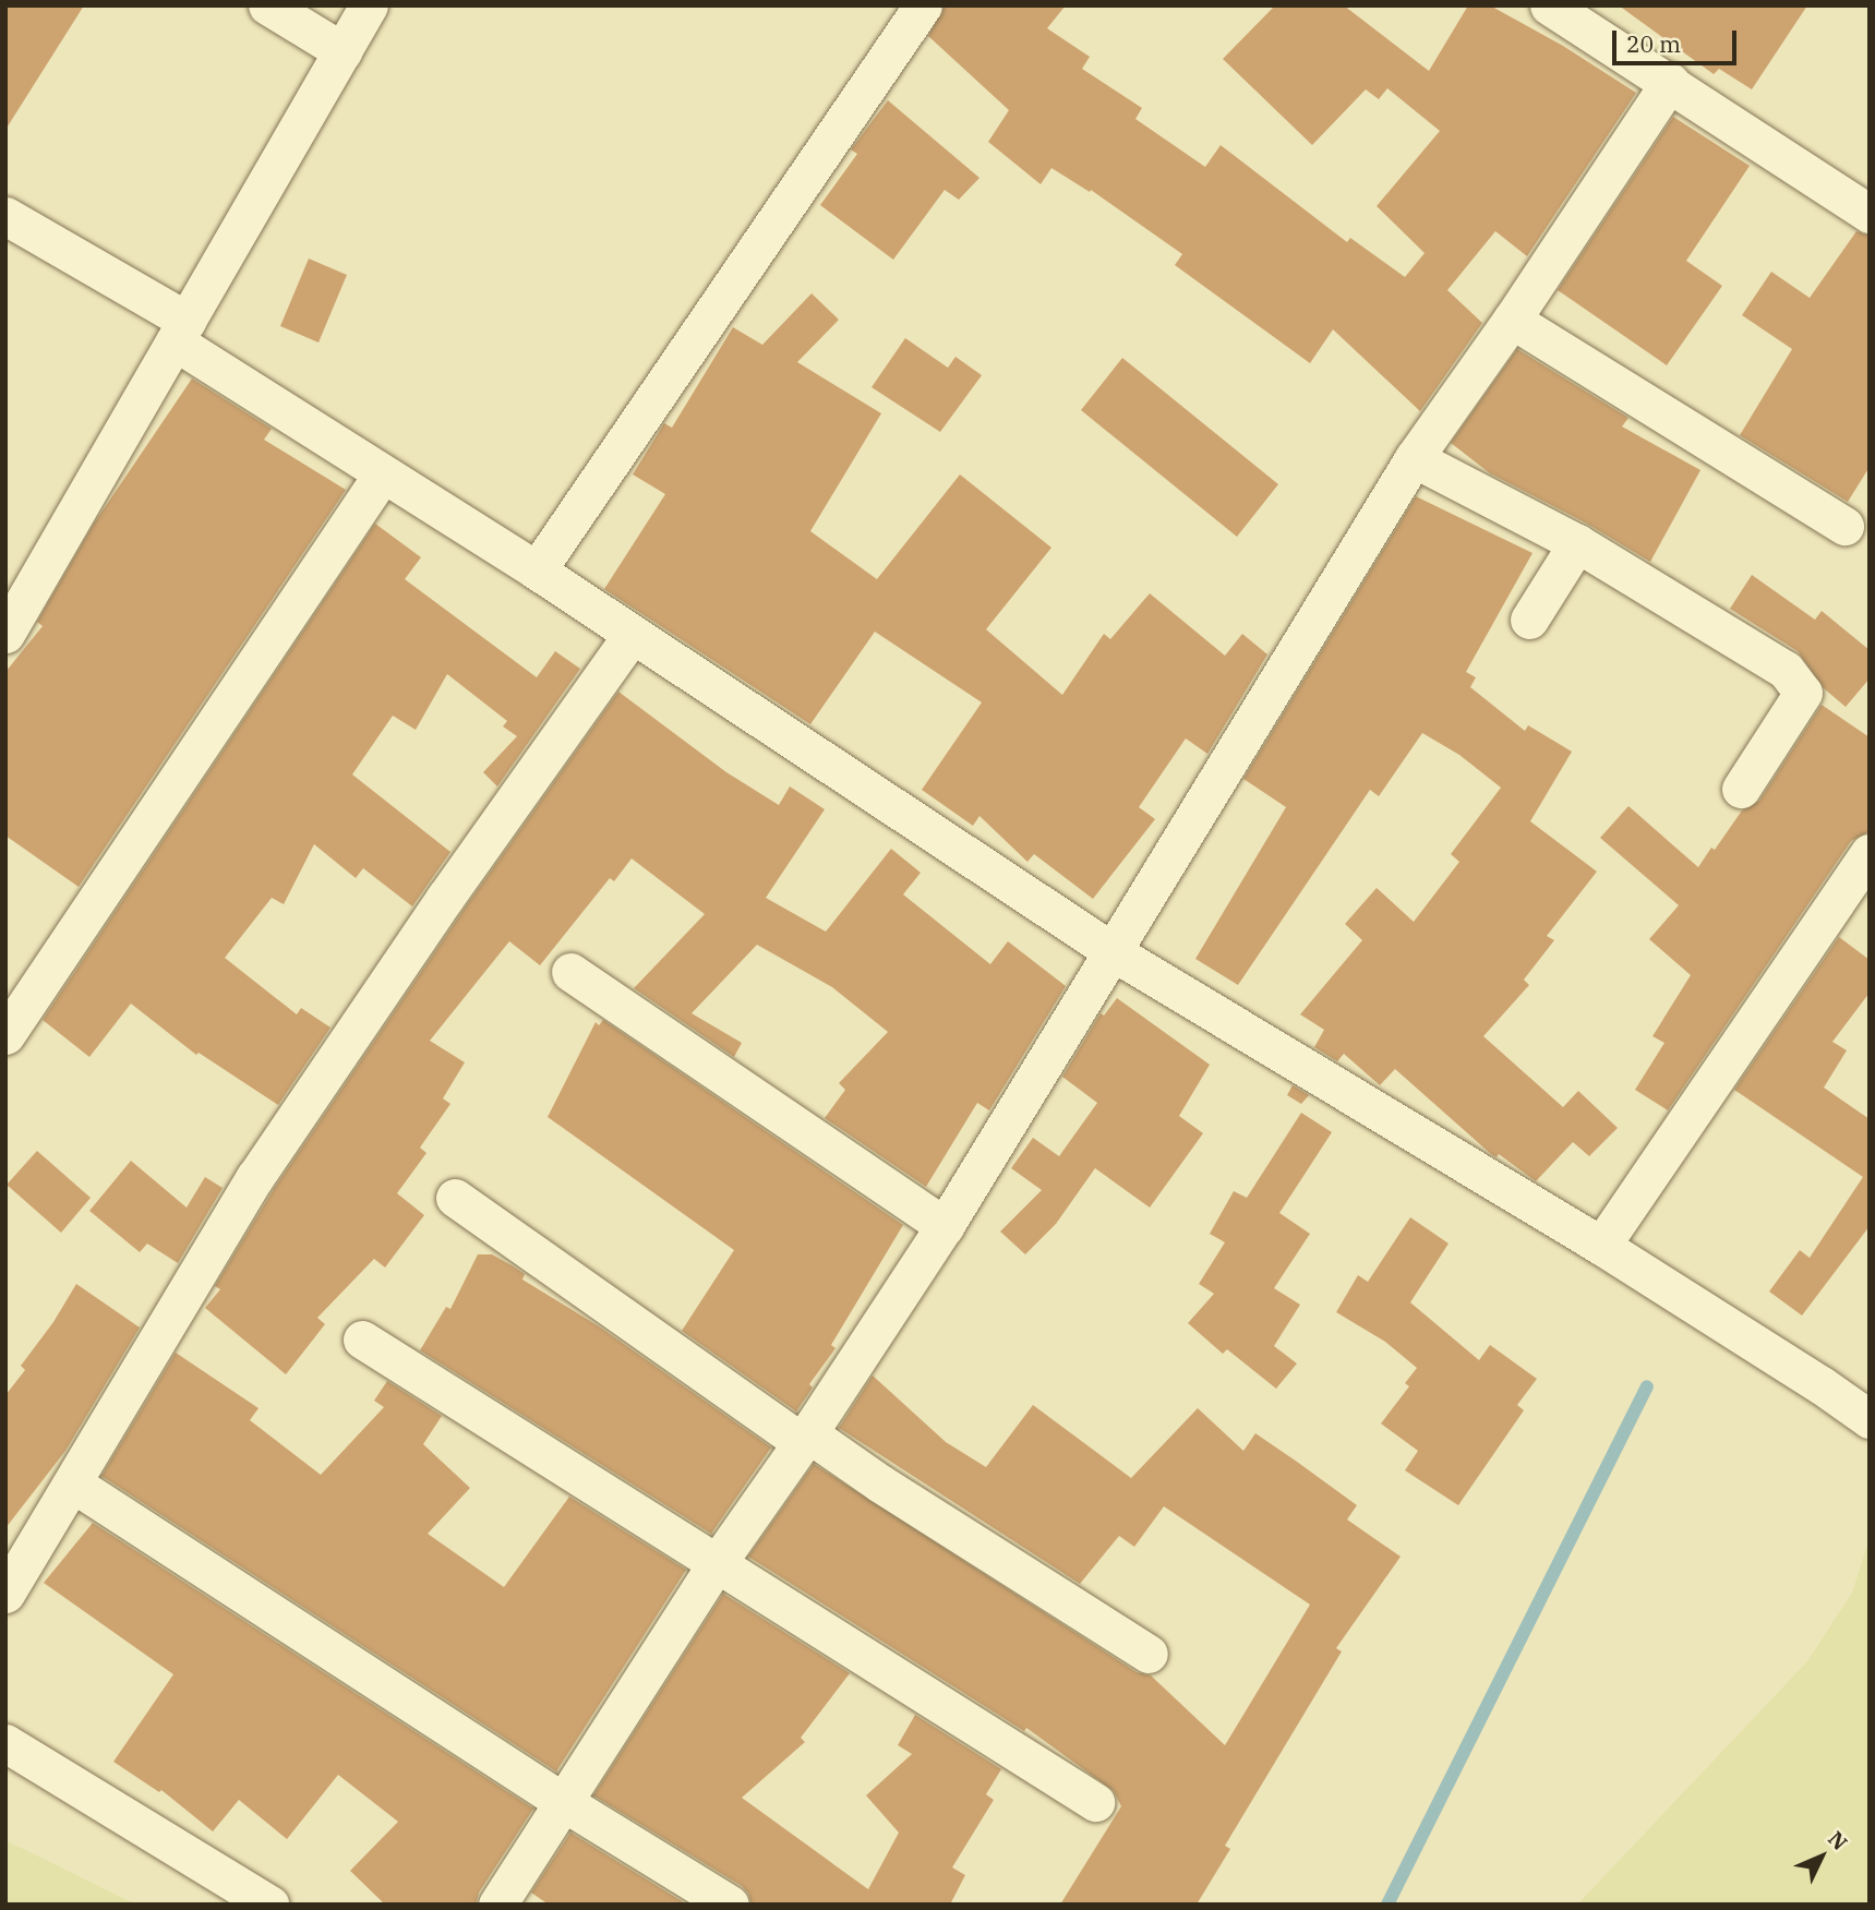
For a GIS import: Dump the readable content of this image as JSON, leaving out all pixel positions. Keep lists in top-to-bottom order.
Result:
{
  "scale_bar": "20 m",
  "north": "top right"
}
